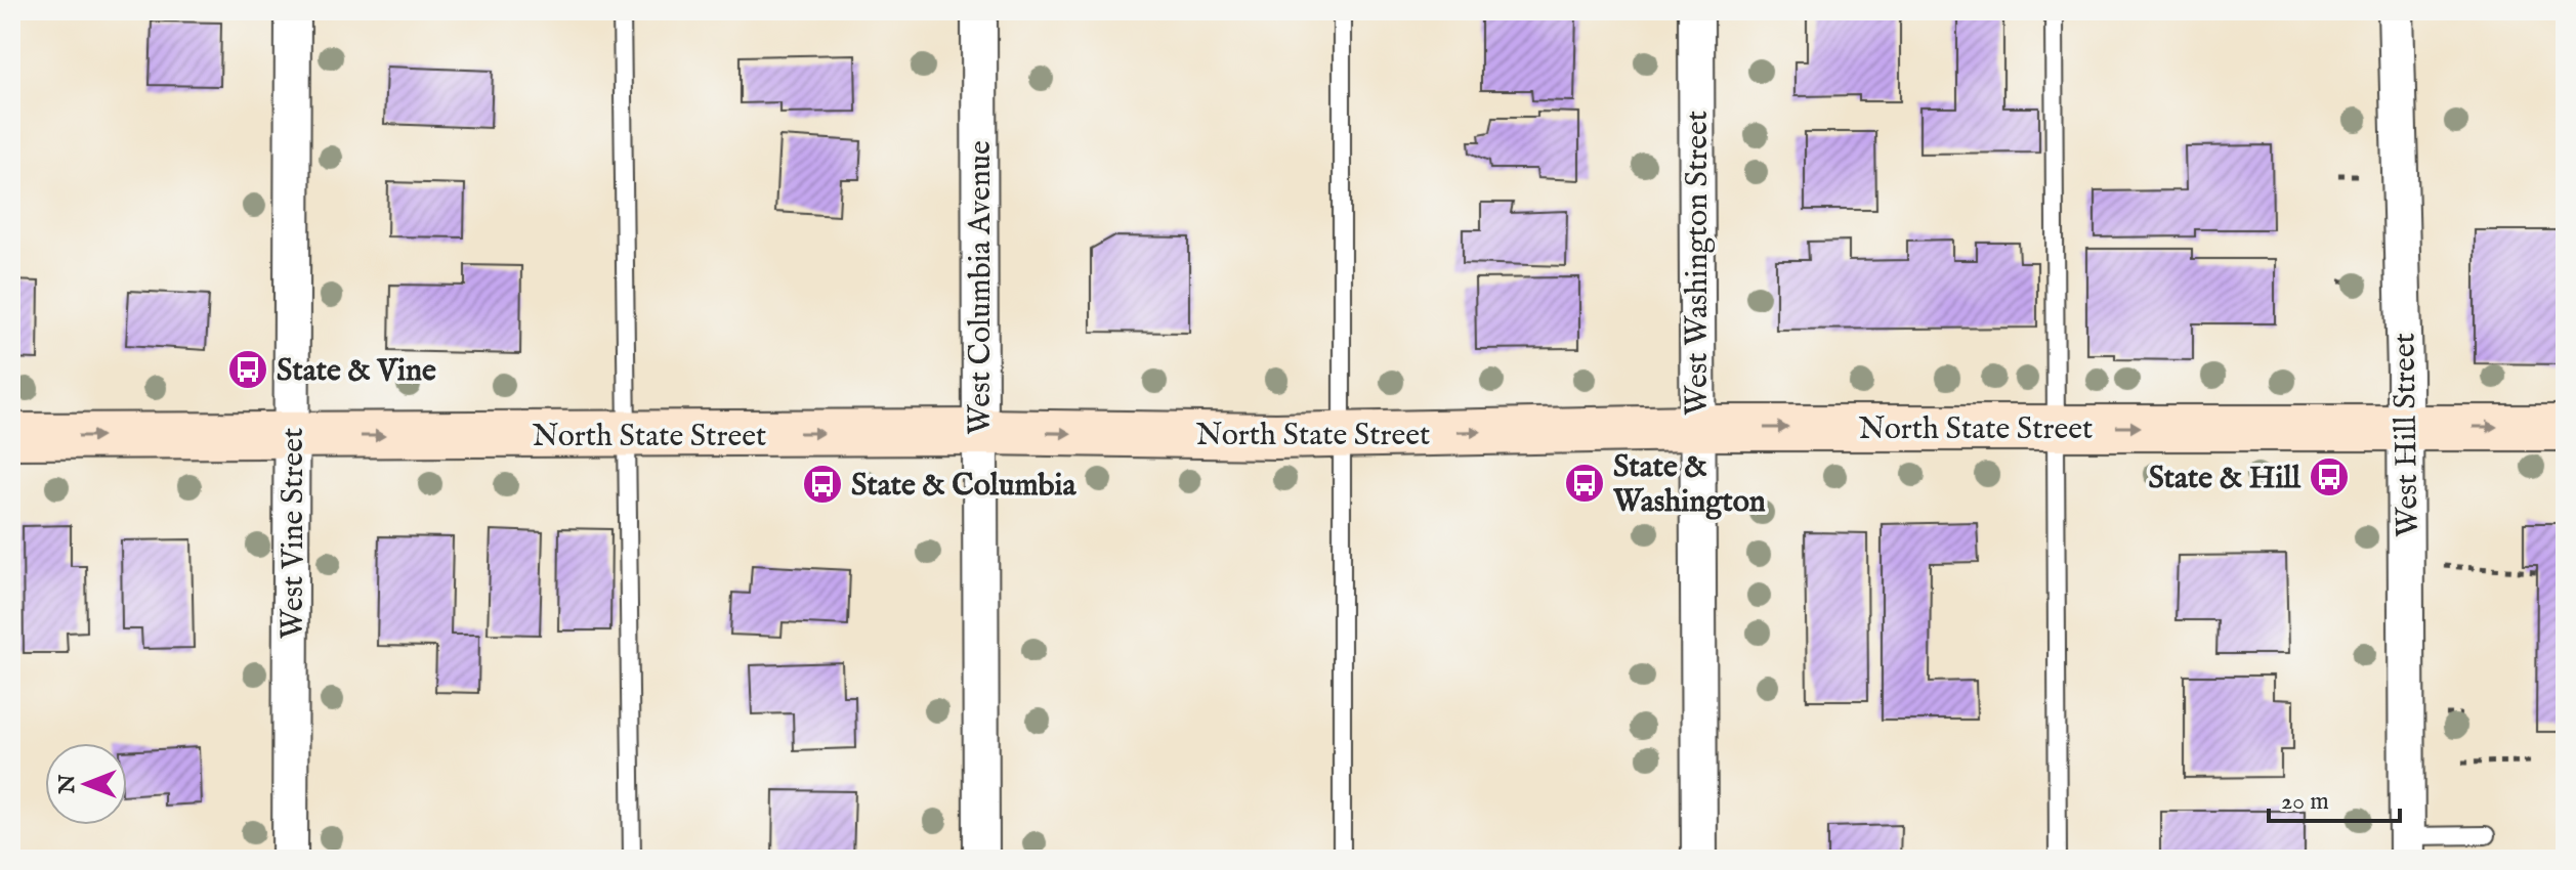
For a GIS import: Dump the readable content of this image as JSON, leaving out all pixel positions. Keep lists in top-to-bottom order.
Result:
{
  "streets": {
    "main road": ["North State Street"],
    "street": [
      "West Washington Street",
      "West Columbia Avenue",
      "West Hill Street",
      "West Vine Street"
    ]
  },
  "crossings": [
    ["West Washington Street", "North State Street"],
    ["West Columbia Avenue", "North State Street"],
    ["North State Street", "West Hill Street"],
    ["North State Street", "West Vine Street"]
  ],
  "one_way": ["North State Street"],
  "places": {
    "bus stop": [
      "State & Vine",
      "State & Hill",
      "State & Washington",
      "State & Columbia"
    ]
  },
  "scale_bar": "20 m",
  "north": "left"
}
